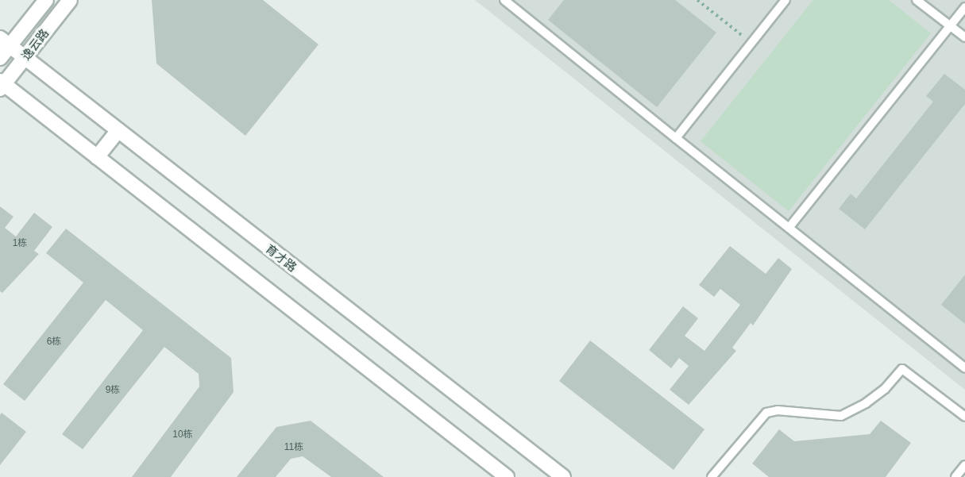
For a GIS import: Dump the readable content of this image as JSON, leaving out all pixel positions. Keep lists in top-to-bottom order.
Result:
{
  "streets": {
    "main road": ["逸云路", "育才路"]
  },
  "crossings": [
    ["逸云路", "育才路"]
  ],
  "house_numbers": [
    "1栋",
    "6栋",
    "9栋",
    "10栋",
    "11栋"
  ]
}
